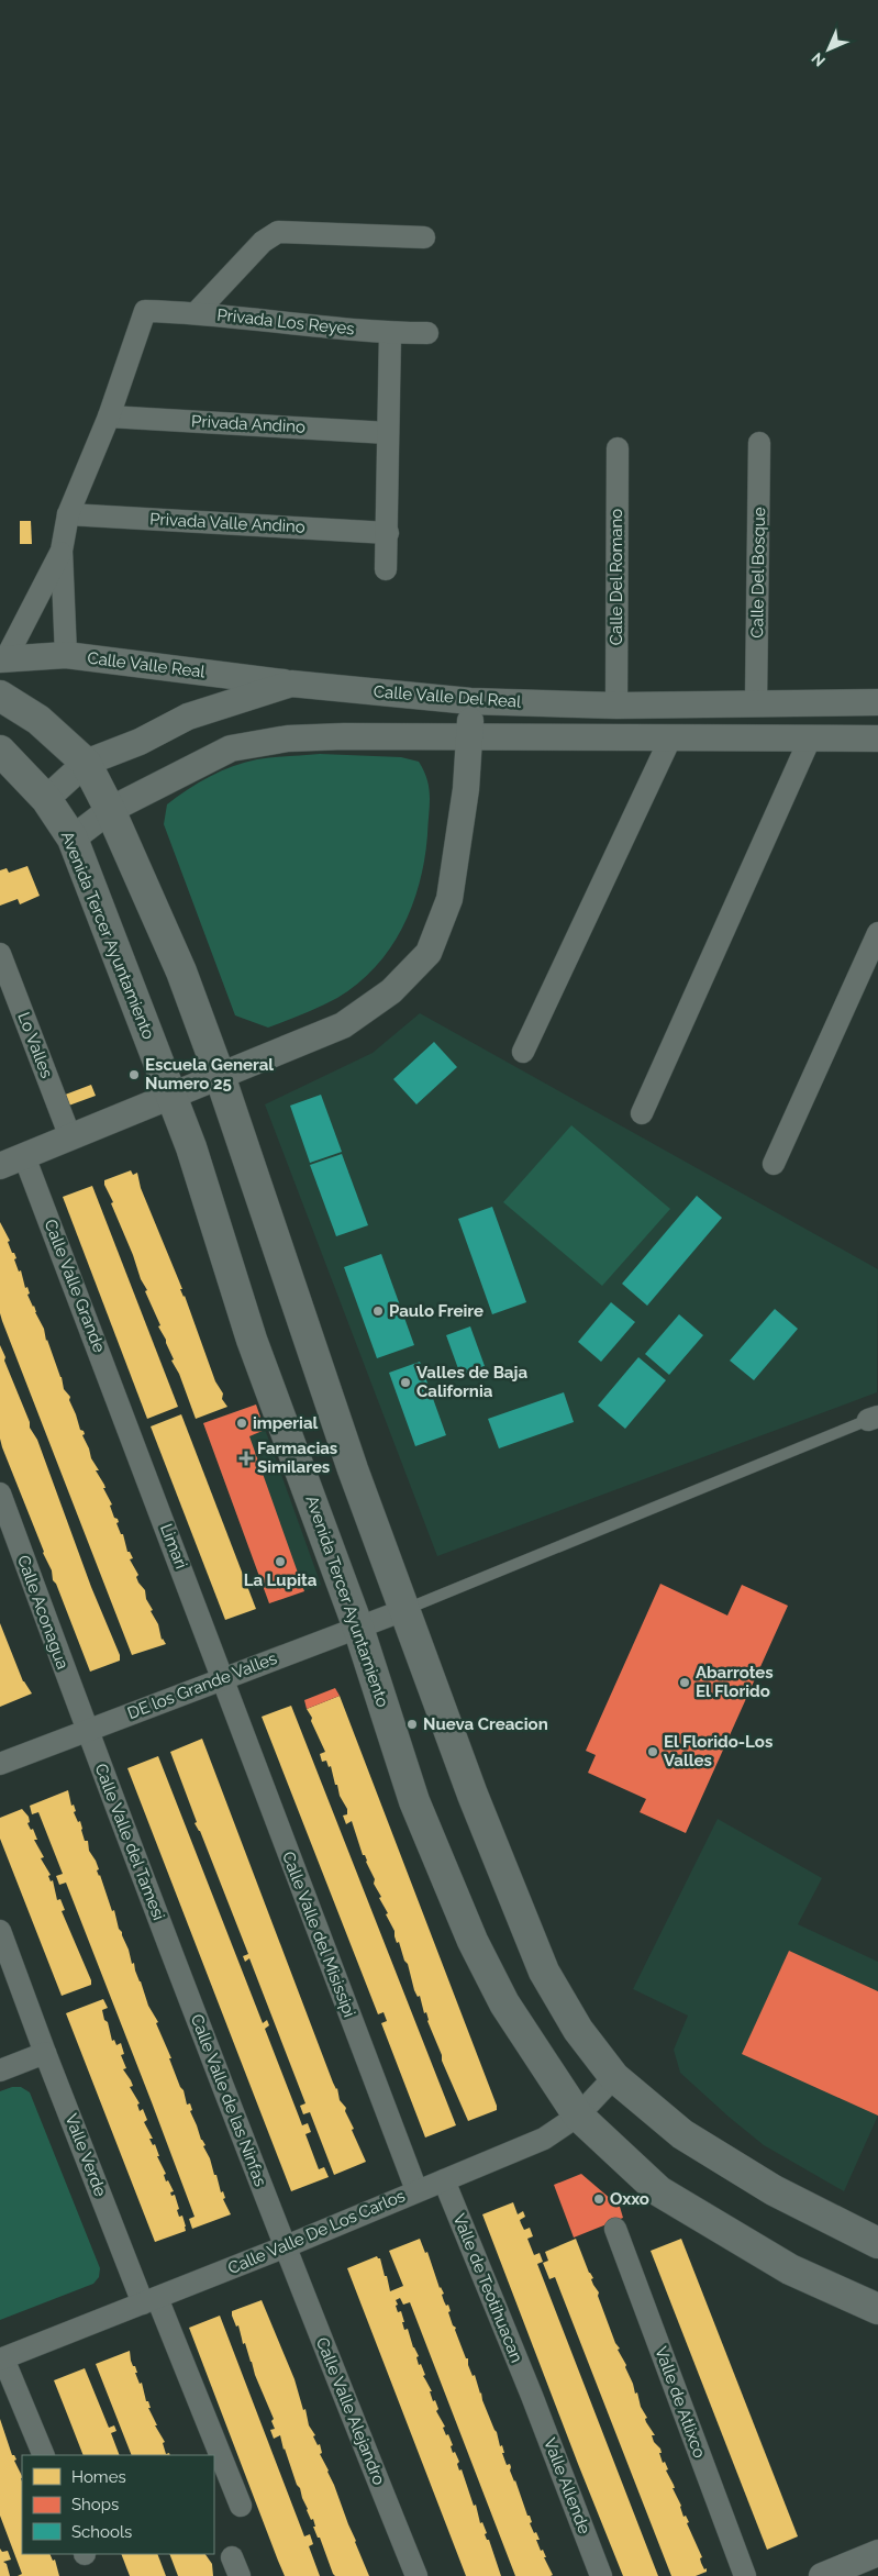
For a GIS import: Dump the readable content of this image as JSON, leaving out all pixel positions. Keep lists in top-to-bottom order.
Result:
{
  "streets": {
    "main road": ["Avenida Tercer Ayuntamiento"],
    "street": [
      "Privada Los Reyes",
      "Privada Andino",
      "Privada Valle Andino",
      "Calle Del Bosque",
      "Calle Del Romano",
      "Calle Valle Real",
      "Calle Valle Del Real",
      "Lo Valles",
      "Calle Valle Grande",
      "Limari",
      "Calle Aconagua",
      "DE los Grande Valles",
      "Calle Valle del Tamesi",
      "Calle Valle del Misissipi",
      "Calle Valle de las Ninfas",
      "Valle Verde",
      "Calle Valle De Los Carlos",
      "Valle de Teotihuacan",
      "Valle de Atlixco",
      "Calle Valle Alejandro",
      "Valle Allende"
    ]
  },
  "crossings": [
    ["Privada Los Reyes", "Privada Andino"],
    ["Calle Del Bosque", "Calle Valle Del Real"],
    ["Calle Del Romano", "Calle Valle Del Real"],
    ["Calle Valle Real", "Calle Valle Del Real"],
    ["Calle Valle Del Real", "Avenida Tercer Ayuntamiento"],
    ["Avenida Tercer Ayuntamiento", "DE los Grande Valles"],
    ["Avenida Tercer Ayuntamiento", "Calle Valle De Los Carlos"],
    ["Calle Valle Grande", "Limari"],
    ["Limari", "DE los Grande Valles"],
    ["Limari", "Calle Valle del Misissipi"],
    ["Calle Aconagua", "DE los Grande Valles"],
    ["Calle Aconagua", "Calle Valle del Tamesi"],
    ["DE los Grande Valles", "Calle Valle del Tamesi"],
    ["DE los Grande Valles", "Calle Valle del Misissipi"],
    ["Calle Valle del Tamesi", "Calle Valle de las Ninfas"],
    ["Calle Valle del Misissipi", "Calle Valle De Los Carlos"],
    ["Calle Valle de las Ninfas", "Calle Valle De Los Carlos"],
    ["Calle Valle de las Ninfas", "Calle Valle Alejandro"],
    ["Valle Verde", "Calle Valle De Los Carlos"],
    ["Calle Valle De Los Carlos", "Valle de Teotihuacan"],
    ["Calle Valle De Los Carlos", "Calle Valle Alejandro"],
    ["Valle de Teotihuacan", "Valle Allende"]
  ],
  "places": {
    "other": [
      "Escuela General Numero 25",
      "Paulo Freire",
      "Valles de Baja California",
      "imperial",
      "La Lupita",
      "Abarrotes El Florido",
      "Nueva Creacion",
      "El Florido-Los Valles",
      "Oxxo"
    ],
    "health": ["Farmacias Similares"]
  },
  "legend": ["Homes", "Shops", "Schools"],
  "north": "bottom left"
}
